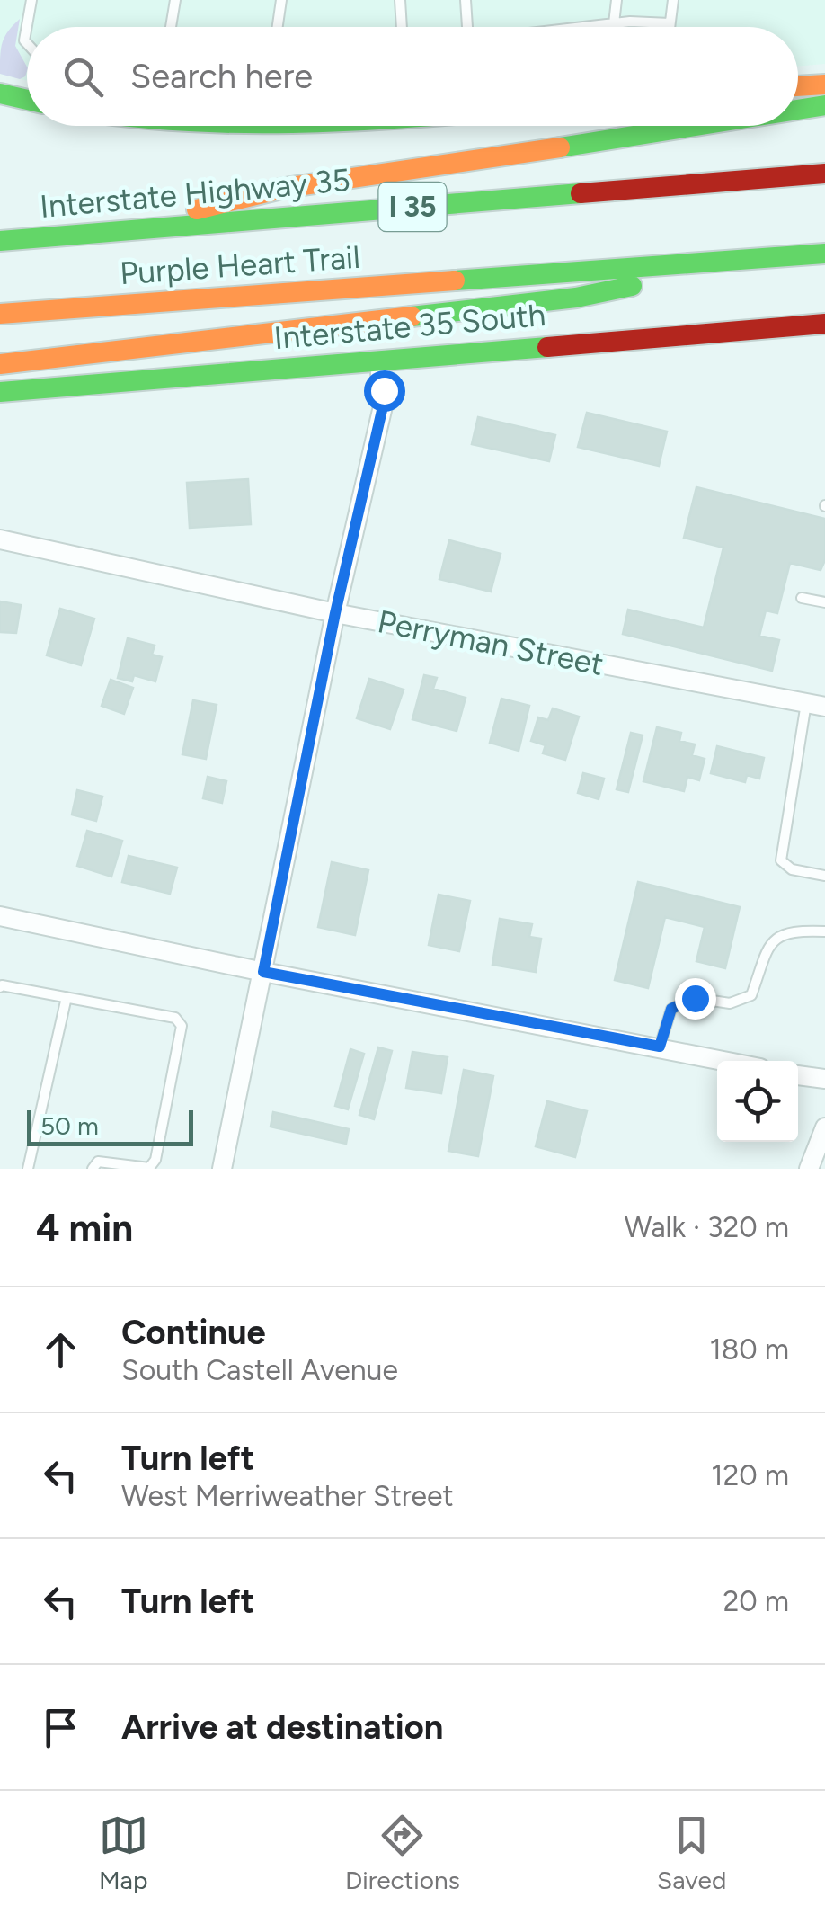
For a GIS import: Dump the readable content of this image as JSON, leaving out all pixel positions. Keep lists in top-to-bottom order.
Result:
{
  "streets": {
    "main road": [
      "Interstate Highway 35",
      "I 35",
      "Purple Heart Trail",
      "Interstate 35 South"
    ],
    "street": ["Perryman Street"]
  },
  "scale_bar": "50 m",
  "page": {
    "search": "Search here",
    "scale": "50 m",
    "heading": ["4 min", "Walk · 320 m"],
    "list": [
      ["Continue", "South Castell Avenue", "180 m"],
      ["Turn left", "West Merriweather Street", "120 m"],
      ["Turn left", "20 m"],
      "Arrive at destination"
    ],
    "nav": ["Map", "Directions", "Saved"]
  }
}
